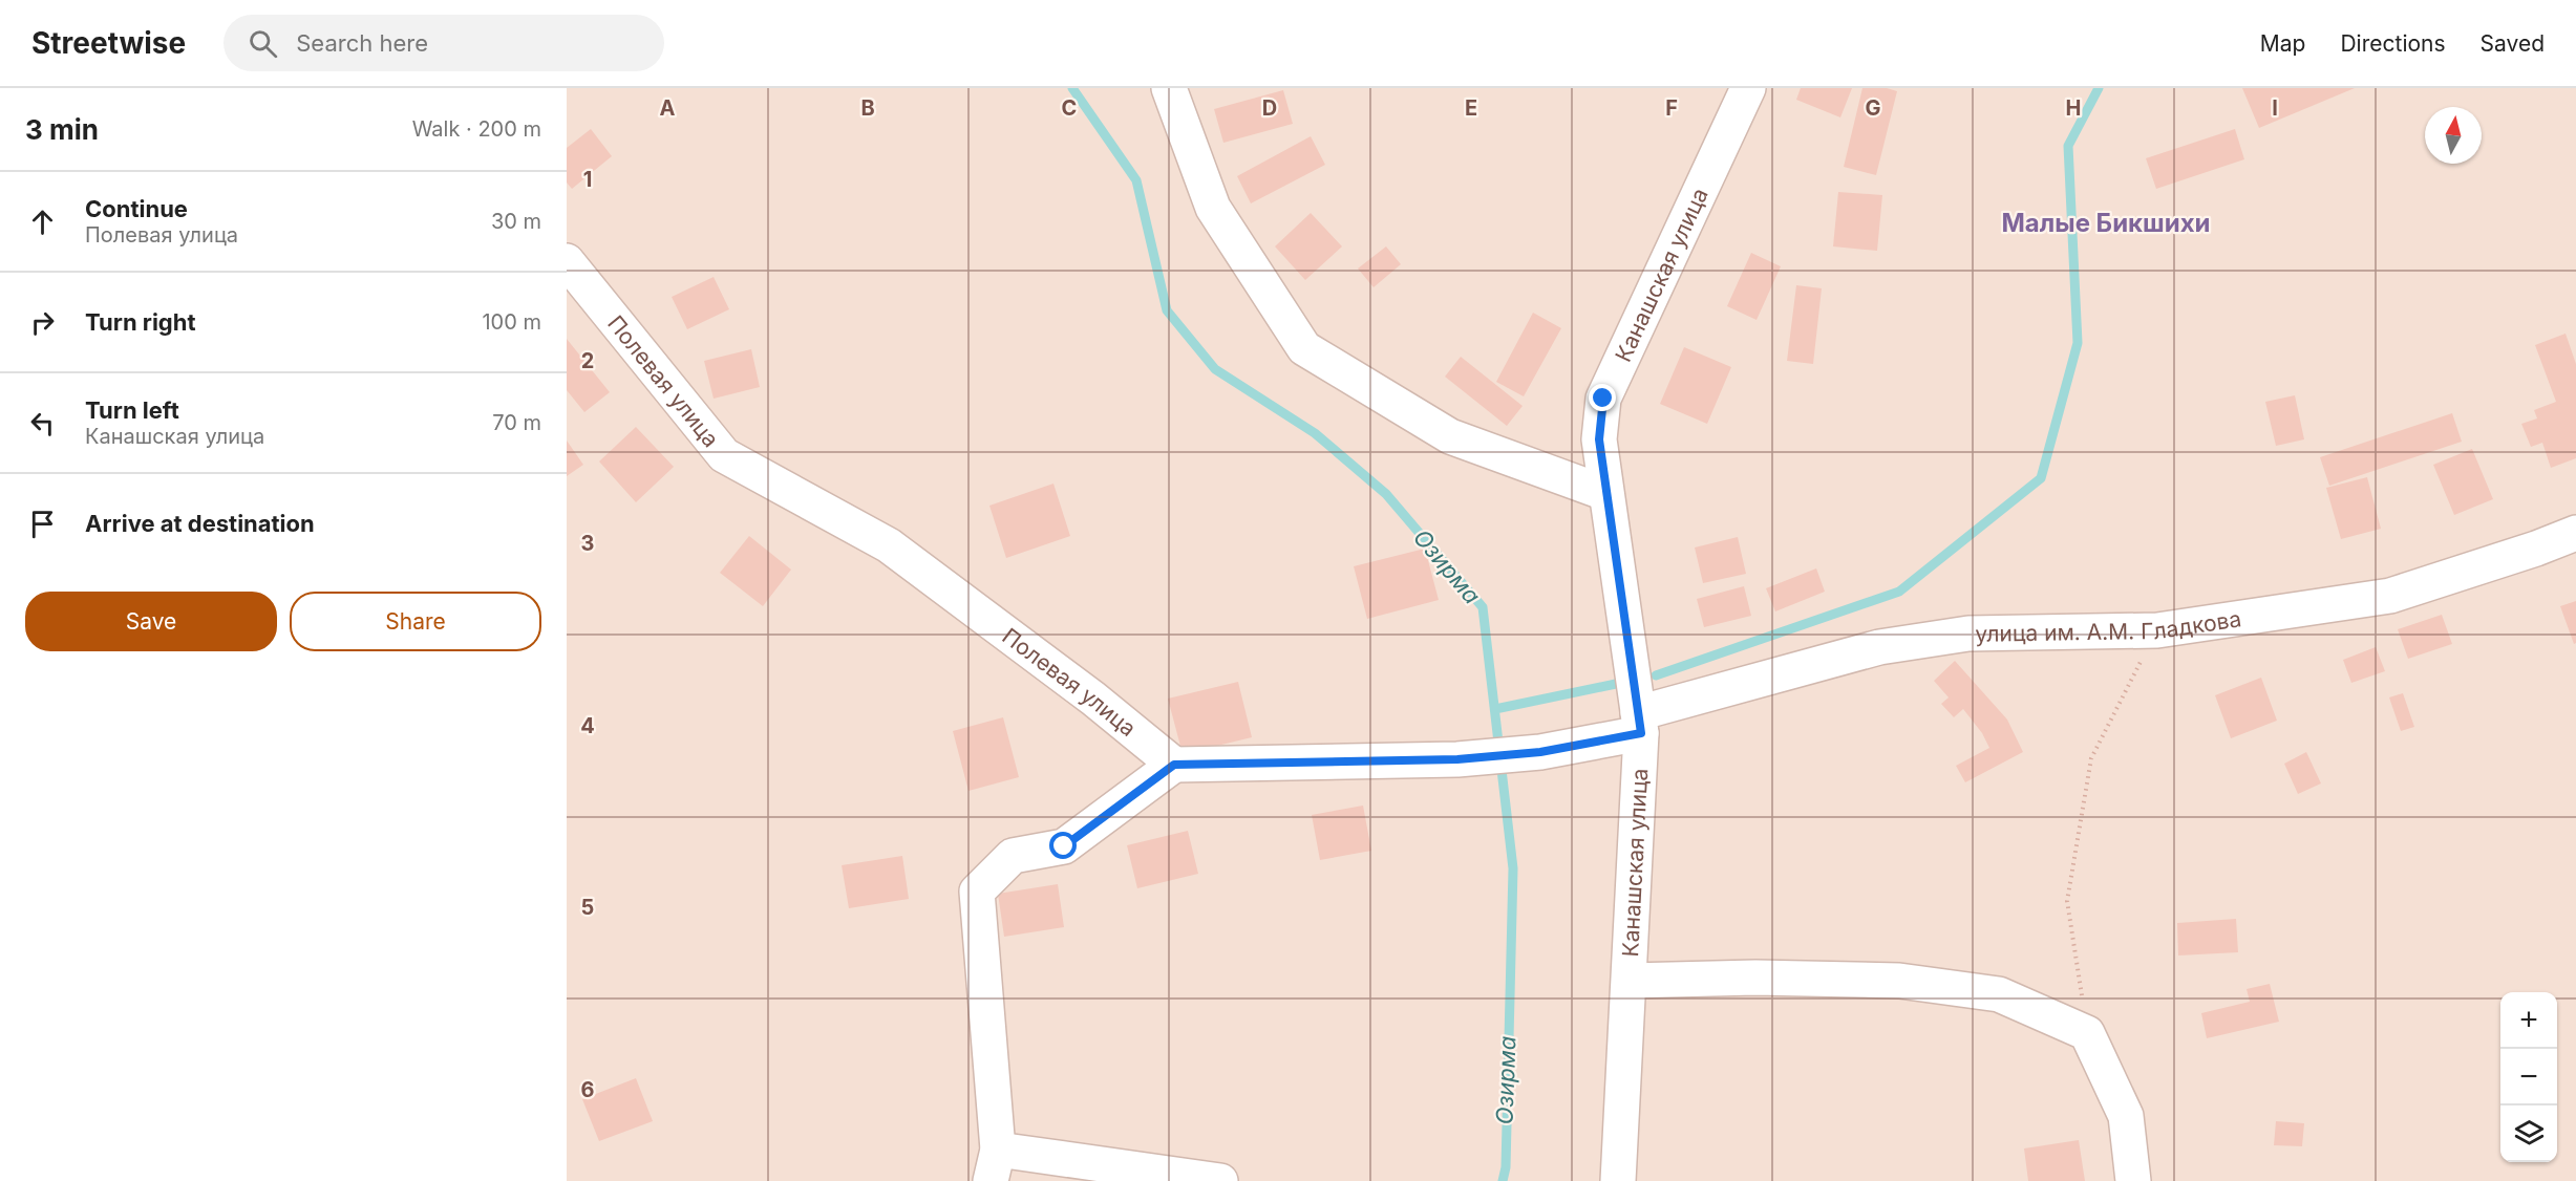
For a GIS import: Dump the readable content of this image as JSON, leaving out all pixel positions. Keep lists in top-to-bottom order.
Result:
{
  "streets": {
    "street": ["Канашская улица", "Полевая улица", "улица им. А.М. Гладкова"]
  },
  "crossings": [
    ["Канашская улица", "улица им. А.М. Гладкова"],
    ["Полевая улица", "улица им. А.М. Гладкова"]
  ],
  "districts": ["Малые Бикшихи"],
  "water": ["Озирма"],
  "north": "top",
  "page": {
    "header": "Streetwise",
    "search": "Search here",
    "nav": ["Map", "Directions", "Saved"],
    "heading": ["3 min", "Walk · 200 m"],
    "list": [
      ["Continue", "Полевая улица", "30 m"],
      ["Turn right", "100 m"],
      ["Turn left", "Канашская улица", "70 m"],
      "Arrive at destination"
    ],
    "buttons": ["Save", "Share"],
    "map_buttons": ["+", "−"]
  },
  "grid": {
    "columns": [
      "A",
      "B",
      "C",
      "D",
      "E",
      "F",
      "G",
      "H",
      "I"
    ],
    "rows": [
      "1",
      "2",
      "3",
      "4",
      "5",
      "6"
    ]
  }
}
